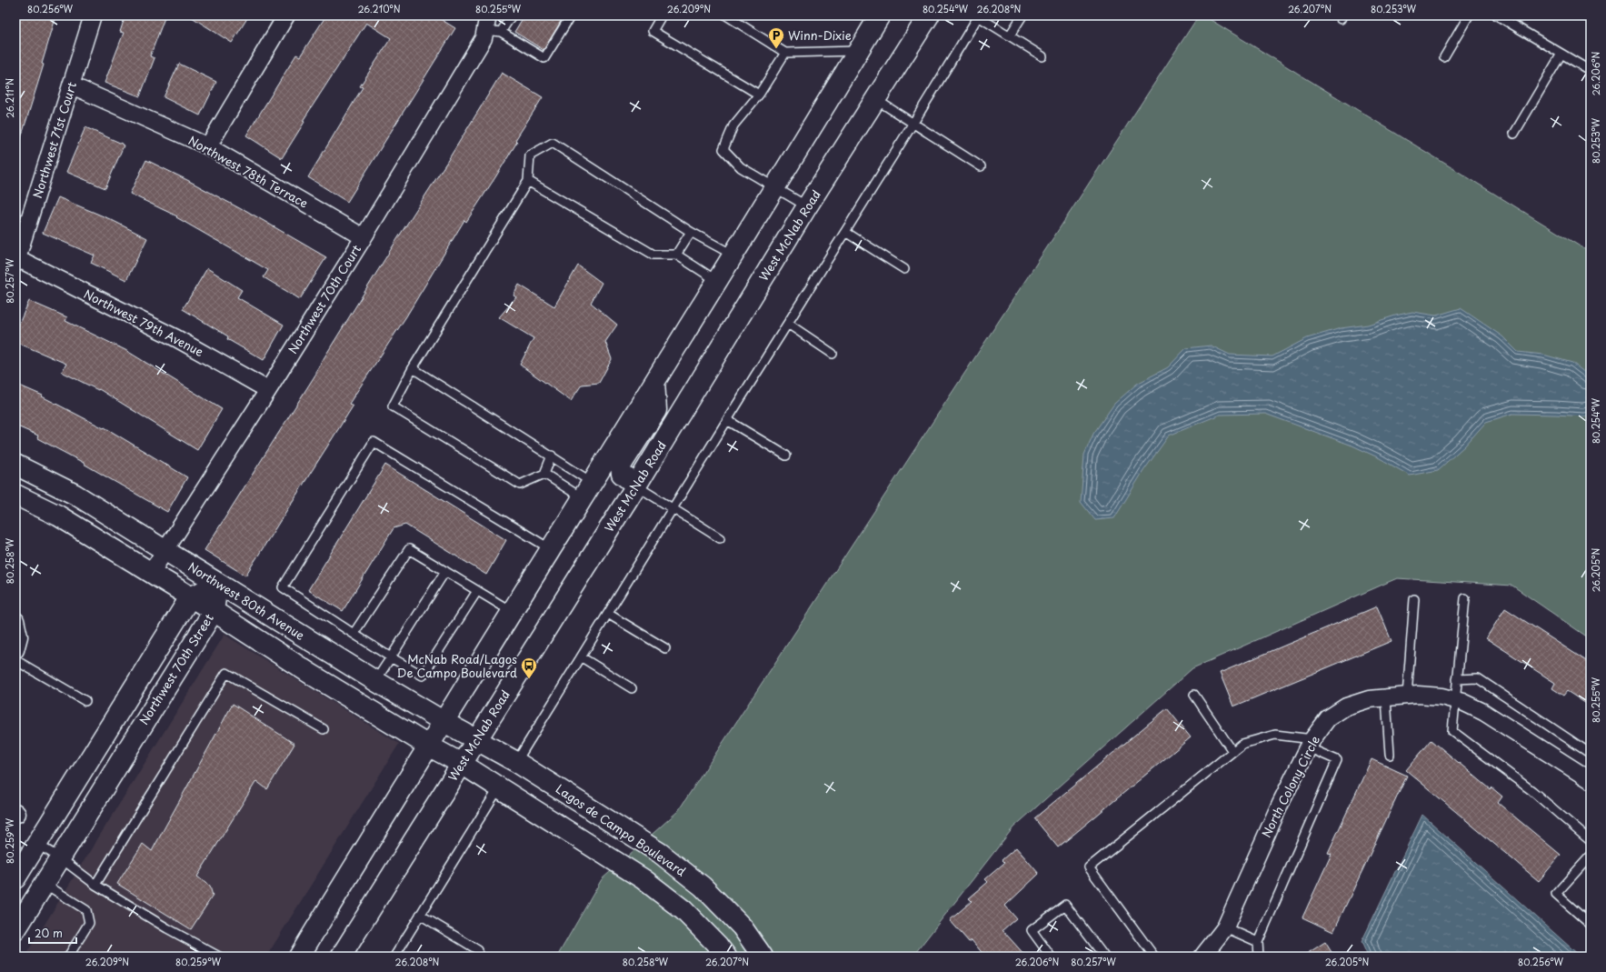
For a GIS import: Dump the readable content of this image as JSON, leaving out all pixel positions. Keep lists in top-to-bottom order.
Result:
{
  "streets": {
    "street": [
      "Northwest 71st Court",
      "Northwest 78th Terrace",
      "West McNab Road",
      "Northwest 70th Court",
      "Northwest 79th Avenue",
      "Northwest 80th Avenue",
      "Northwest 70th Street",
      "North Colony Circle",
      "Lagos de Campo Boulevard"
    ]
  },
  "crossings": [
    ["Northwest 71st Court", "Northwest 78th Terrace"],
    ["Northwest 71st Court", "Northwest 79th Avenue"],
    ["Northwest 78th Terrace", "Northwest 70th Court"],
    ["West McNab Road", "Northwest 80th Avenue"],
    ["West McNab Road", "Lagos de Campo Boulevard"],
    ["Northwest 70th Court", "Northwest 79th Avenue"],
    ["Northwest 70th Court", "Northwest 80th Avenue"],
    ["Northwest 80th Avenue", "Northwest 70th Street"],
    ["Northwest 80th Avenue", "Lagos de Campo Boulevard"]
  ],
  "places": {
    "parking": ["Winn-Dixie"],
    "bus stop": ["McNab Road/Lagos De Campo Boulevard"]
  },
  "scale_bar": "20 m",
  "coordinates": [
    "80.256°W",
    "26.210°N",
    "80.255°W",
    "26.209°N",
    "80.254°W",
    "26.208°N",
    "26.207°N",
    "80.253°W",
    "26.206°N",
    "26.211°N",
    "80.257°W",
    "80.258°W",
    "26.205°N",
    "80.259°W"
  ]
}
